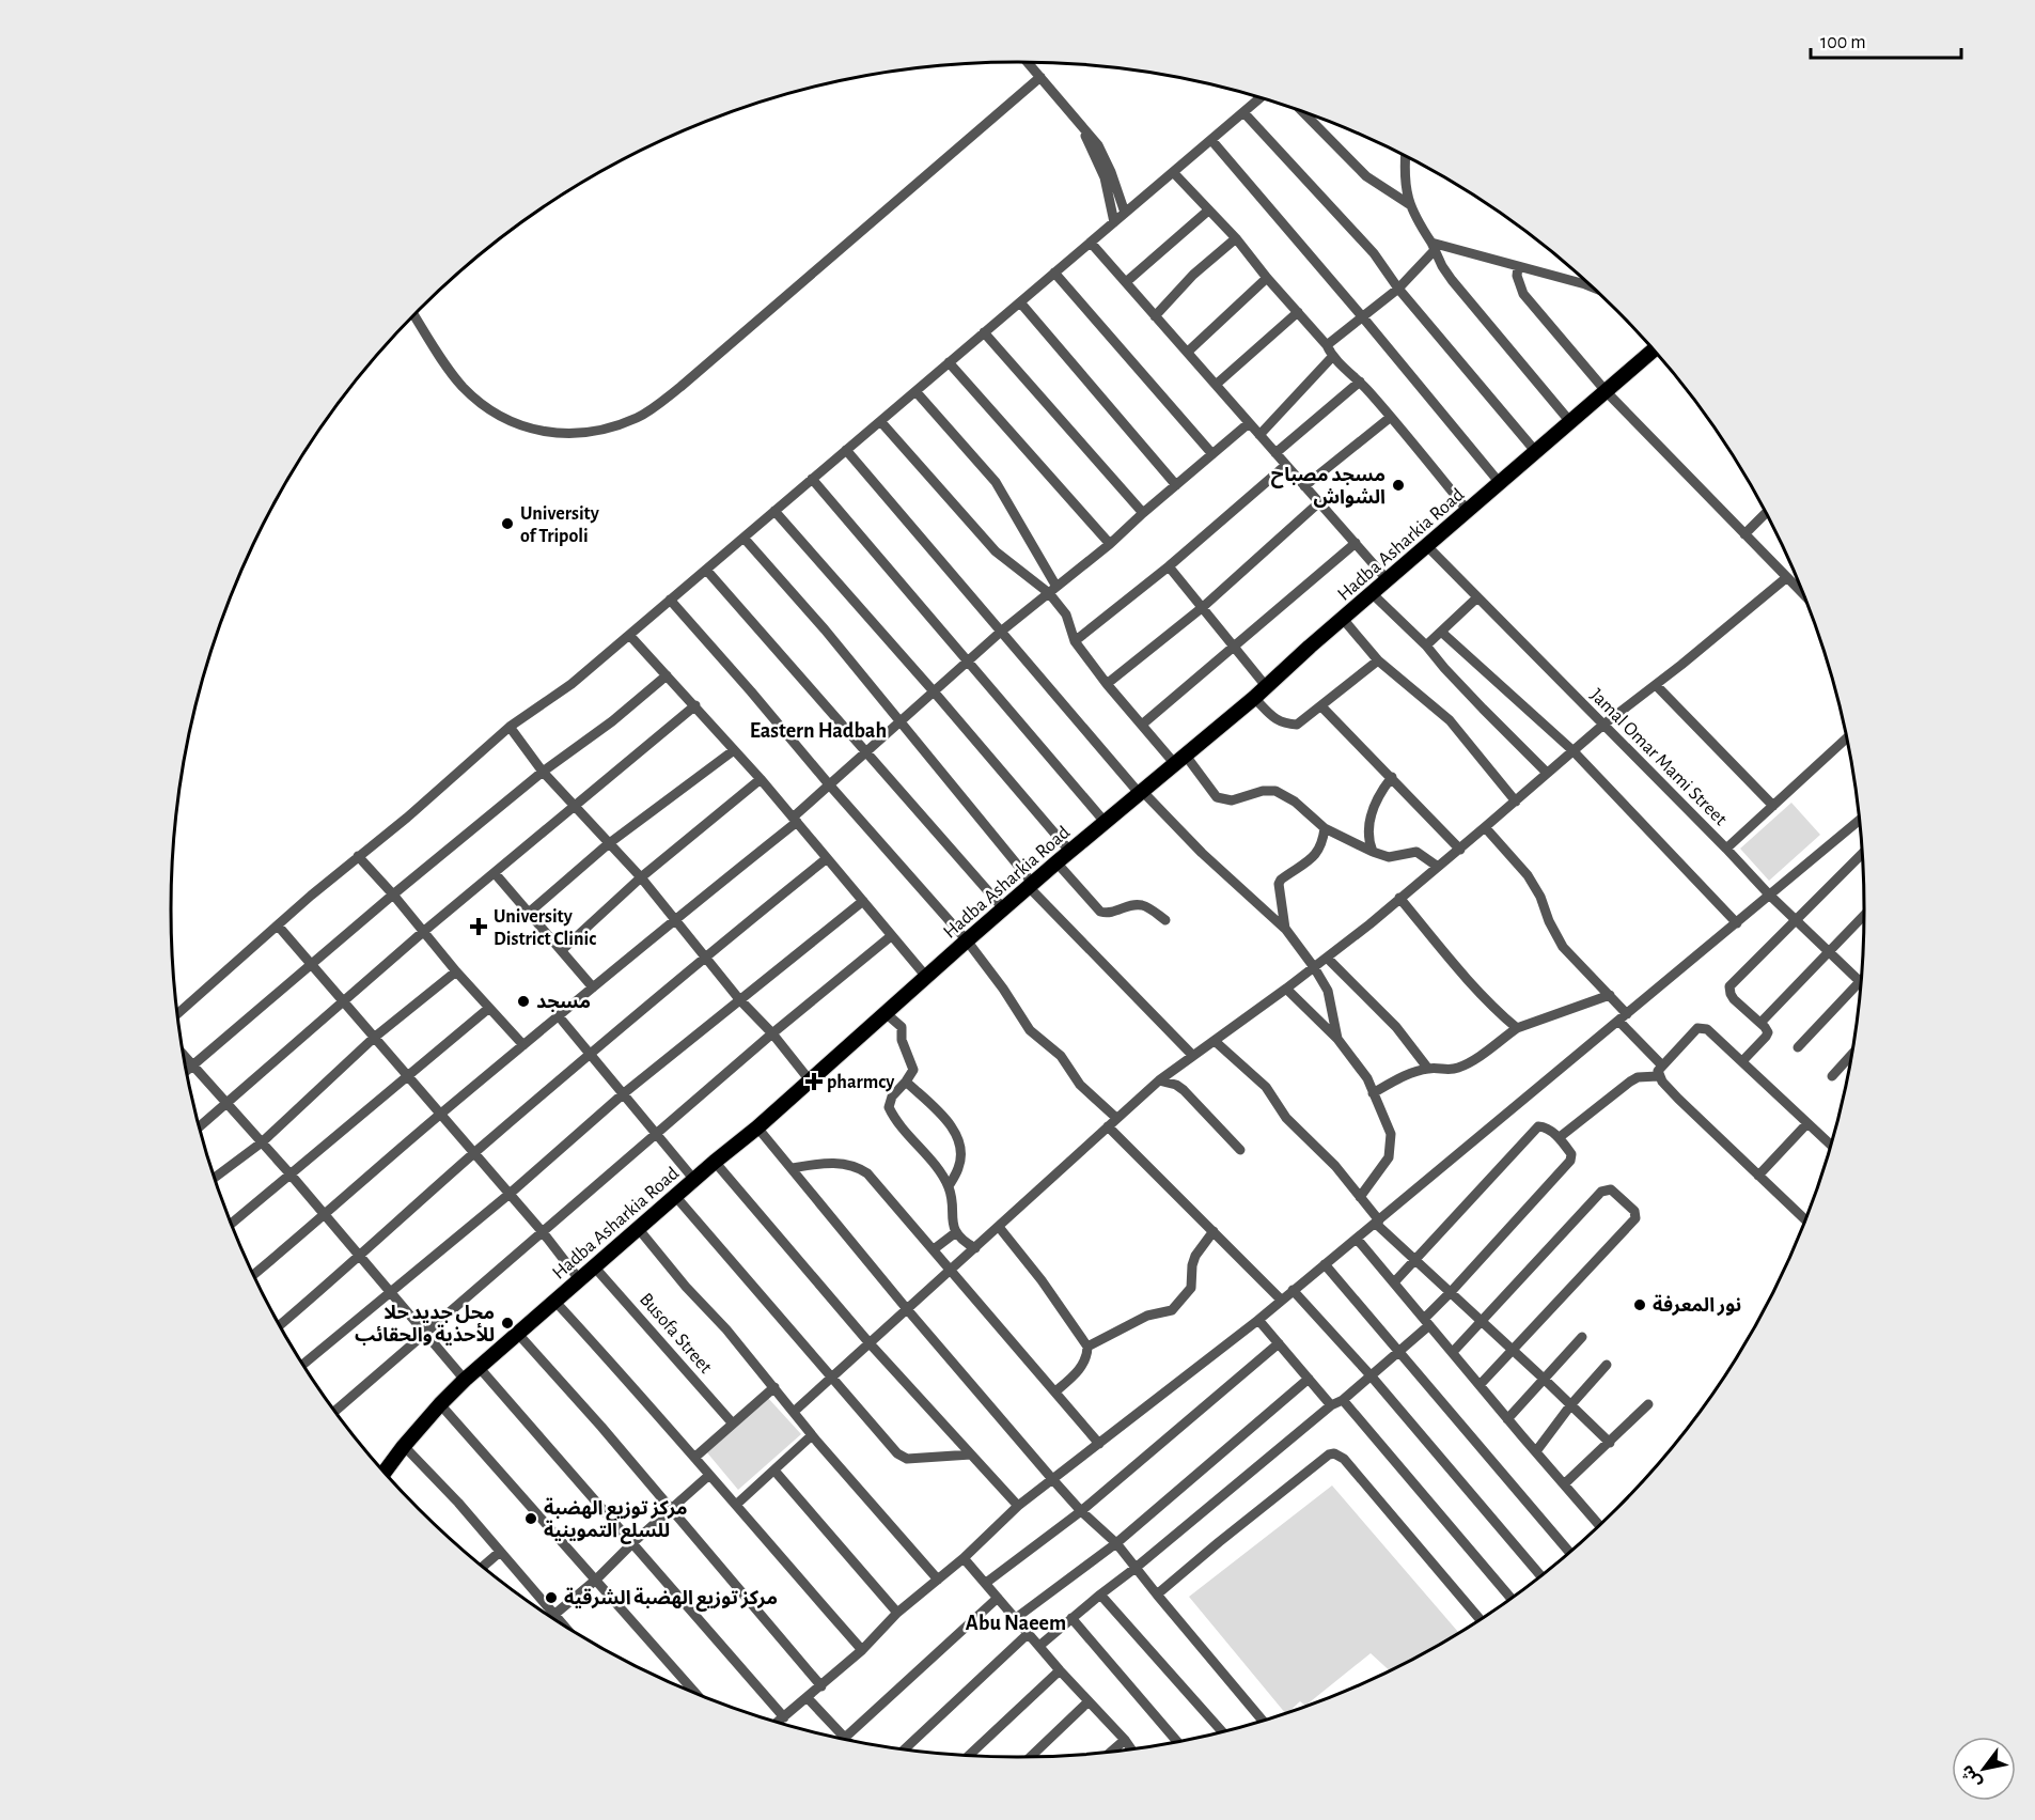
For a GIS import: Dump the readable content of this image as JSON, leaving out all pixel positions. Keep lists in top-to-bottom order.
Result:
{
  "streets": {
    "main road": ["Hadba Asharkia Road"],
    "street": ["Jamal Omar Mami Street", "Busofa Street"]
  },
  "crossings": [
    ["Hadba Asharkia Road", "Jamal Omar Mami Street"],
    ["Hadba Asharkia Road", "Busofa Street"]
  ],
  "districts": ["Eastern Hadbah", "Abu Naeem"],
  "places": {
    "other": [
      "مسجد مصباح الشواش",
      "University of Tripoli",
      "مسجد",
      "نور المعرفة",
      "محل جديد حلا للأحذية والحقائب",
      "مركز توزيع الهضبة للسلع التموينية",
      "مركز توزيع الهضبة الشرقية"
    ],
    "health": ["University District Clinic", "pharmcy"]
  },
  "scale_bar": "100 m",
  "north": "bottom left"
}
